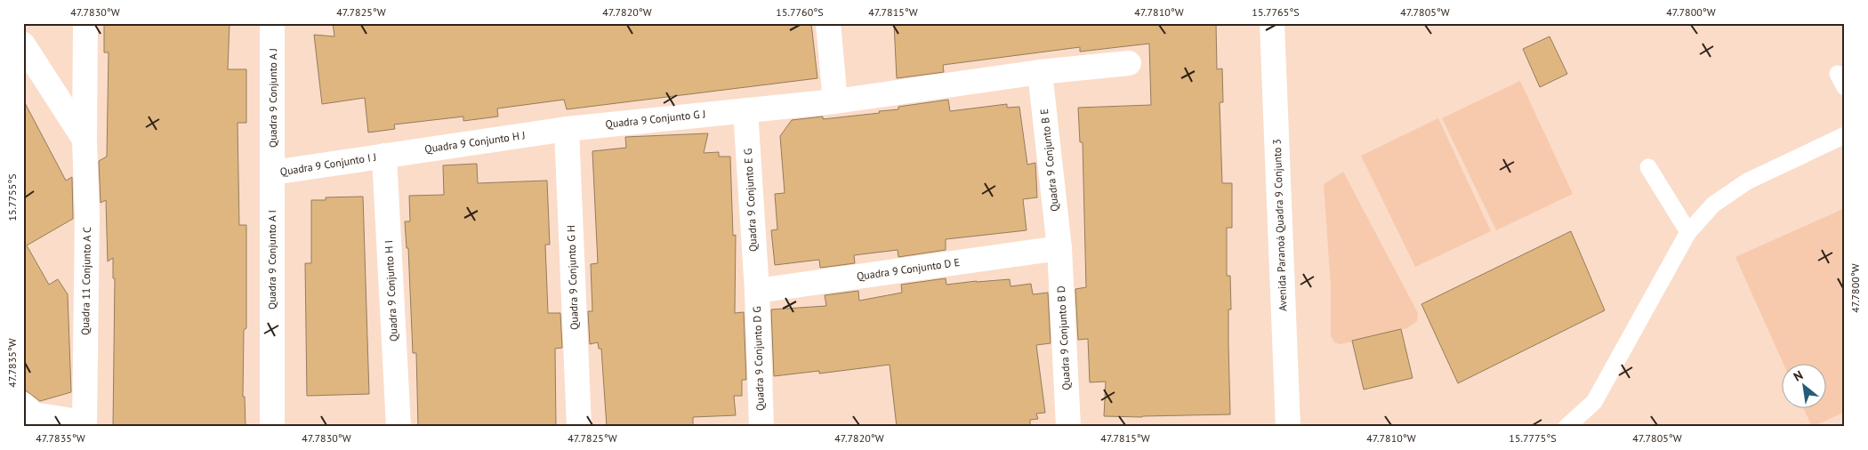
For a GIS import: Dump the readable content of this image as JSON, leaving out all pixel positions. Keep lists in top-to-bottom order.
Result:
{
  "streets": {
    "street": [
      "Quadra 9 Conjunto A J",
      "Quadra 9 Conjunto G J",
      "Quadra 9 Conjunto H J",
      "Quadra 9 Conjunto B E",
      "Quadra 9 Conjunto I J",
      "Quadra 9 Conjunto E G",
      "Avenida Paranoá Quadra 9 Conjunto 3",
      "Quadra 9 Conjunto A I",
      "Quadra 9 Conjunto D E",
      "Quadra 9 Conjunto G H",
      "Quadra 11 Conjunto A C",
      "Quadra 9 Conjunto H I",
      "Quadra 9 Conjunto B D",
      "Quadra 9 Conjunto D G"
    ]
  },
  "crossings": [
    ["Quadra 9 Conjunto A J", "Quadra 9 Conjunto I J"],
    ["Quadra 9 Conjunto A J", "Quadra 9 Conjunto A I"],
    ["Quadra 9 Conjunto G J", "Quadra 9 Conjunto H J"],
    ["Quadra 9 Conjunto G J", "Quadra 9 Conjunto B E"],
    ["Quadra 9 Conjunto G J", "Quadra 9 Conjunto E G"],
    ["Quadra 9 Conjunto G J", "Quadra 9 Conjunto G H"],
    ["Quadra 9 Conjunto H J", "Quadra 9 Conjunto I J"],
    ["Quadra 9 Conjunto H J", "Quadra 9 Conjunto G H"],
    ["Quadra 9 Conjunto H J", "Quadra 9 Conjunto H I"],
    ["Quadra 9 Conjunto B E", "Quadra 9 Conjunto D E"],
    ["Quadra 9 Conjunto B E", "Quadra 9 Conjunto B D"],
    ["Quadra 9 Conjunto I J", "Quadra 9 Conjunto A I"],
    ["Quadra 9 Conjunto I J", "Quadra 9 Conjunto H I"],
    ["Quadra 9 Conjunto E G", "Quadra 9 Conjunto D E"],
    ["Quadra 9 Conjunto E G", "Quadra 9 Conjunto D G"],
    ["Quadra 9 Conjunto D E", "Quadra 9 Conjunto B D"],
    ["Quadra 9 Conjunto D E", "Quadra 9 Conjunto D G"]
  ],
  "north": "top left",
  "coordinates": [
    "47.7830°W",
    "47.7825°W",
    "47.7820°W",
    "15.7760°S",
    "47.7815°W",
    "47.7810°W",
    "15.7765°S",
    "47.7805°W",
    "47.7800°W",
    "15.7755°S",
    "47.7835°W",
    "15.7775°S"
  ]
}
